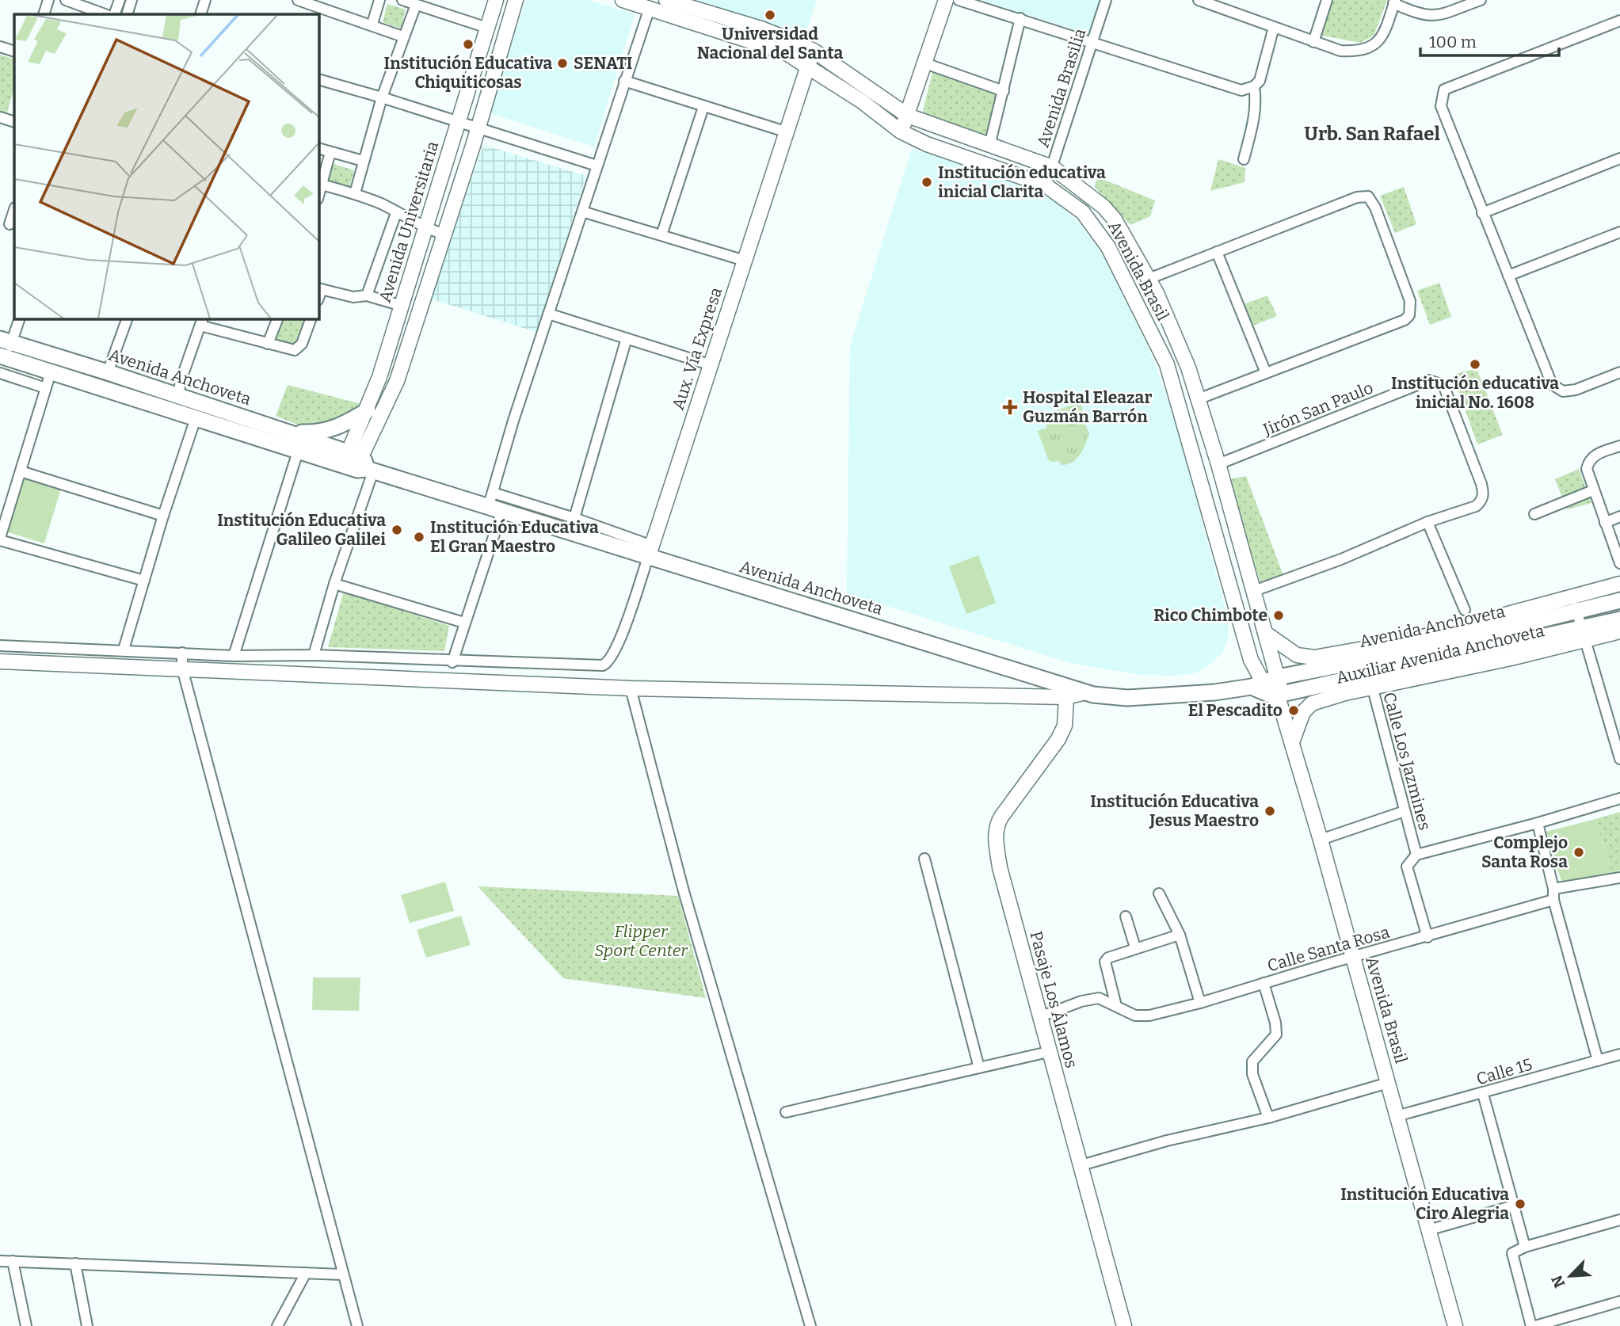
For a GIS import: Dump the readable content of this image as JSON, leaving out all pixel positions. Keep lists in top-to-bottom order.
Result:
{
  "streets": {
    "main road": [
      "Avenida Universitaria",
      "Avenida Brasil",
      "Aux. Vía Expresa",
      "Avenida Anchoveta",
      "Auxiliar Avenida Anchoveta",
      "Pasaje Los Álamos"
    ],
    "street": [
      "Avenida Brasilia",
      "Jirón San Paulo",
      "Calle Los Jazmines",
      "Calle Santa Rosa",
      "Calle 15"
    ]
  },
  "crossings": [
    ["Avenida Brasilia", "Avenida Brasil"],
    ["Avenida Universitaria", "Avenida Anchoveta"],
    ["Avenida Brasil", "Aux. Vía Expresa"],
    ["Avenida Brasil", "Avenida Anchoveta"],
    ["Avenida Brasil", "Jirón San Paulo"],
    ["Avenida Brasil", "Auxiliar Avenida Anchoveta"],
    ["Avenida Brasil", "Calle Santa Rosa"],
    ["Avenida Brasil", "Calle 15"],
    ["Aux. Vía Expresa", "Avenida Anchoveta"],
    ["Avenida Anchoveta", "Auxiliar Avenida Anchoveta"],
    ["Avenida Anchoveta", "Calle Los Jazmines"],
    ["Auxiliar Avenida Anchoveta", "Calle Los Jazmines"],
    ["Calle Santa Rosa", "Pasaje Los Álamos"]
  ],
  "districts": ["Urb. San Rafael"],
  "parks": ["Flipper Sport Center"],
  "places": {
    "other": [
      "Universidad Nacional del Santa",
      "Institución Educativa Chiquiticosas",
      "SENATI",
      "Institución educativa inicial Clarita",
      "Institución educativa inicial No. 1608",
      "Institución Educativa Galileo Galilei",
      "Institución Educativa El Gran Maestro",
      "Rico Chimbote",
      "El Pescadito",
      "Institución Educativa Jesus Maestro",
      "Complejo Santa Rosa",
      "Institución Educativa Ciro Alegria"
    ],
    "health": ["Hospital Eleazar Guzmán Barrón"]
  },
  "scale_bar": "100 m",
  "north": "bottom left"
}
